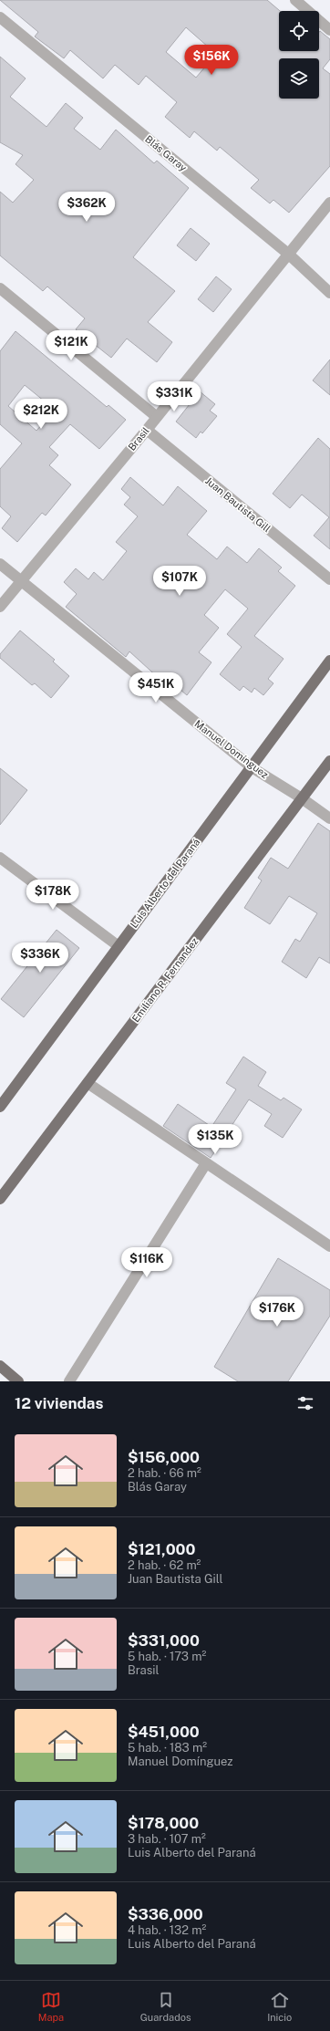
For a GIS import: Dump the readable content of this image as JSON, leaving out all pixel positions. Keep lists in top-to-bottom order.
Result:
{
  "streets": {
    "main road": ["Luis Alberto del Paraná", "Emiliano R. Fernandez"],
    "street": [
      "Blás Garay",
      "Brasil",
      "Juan Bautista Gill",
      "Manuel Domínguez"
    ]
  },
  "crossings": [
    ["Blás Garay", "Brasil"],
    ["Brasil", "Juan Bautista Gill"],
    ["Brasil", "Manuel Domínguez"],
    ["Manuel Domínguez", "Luis Alberto del Paraná"],
    ["Manuel Domínguez", "Emiliano R. Fernandez"]
  ],
  "page": {
    "price": [
      "$156K",
      "$362K",
      "$121K",
      "$331K",
      "$212K",
      "$107K",
      "$451K",
      "$178K",
      "$336K",
      "$135K",
      "$116K",
      "$176K"
    ],
    "heading": "12 viviendas",
    "list": [
      {
        "name": "$156,000",
        "note": "2 hab. · 66 m² · Blás Garay"
      },
      {
        "name": "$121,000",
        "note": "2 hab. · 62 m² · Juan Bautista Gill"
      },
      {
        "name": "$331,000",
        "note": "5 hab. · 173 m² · Brasil"
      },
      {
        "name": "$451,000",
        "note": "5 hab. · 183 m² · Manuel Domínguez"
      },
      {
        "name": "$178,000",
        "note": "3 hab. · 107 m² · Luis Alberto del Paraná"
      },
      {
        "name": "$336,000",
        "note": "4 hab. · 132 m² · Luis Alberto del Paraná"
      }
    ],
    "tabs": ["Mapa", "Guardados", "Inicio"]
  }
}
